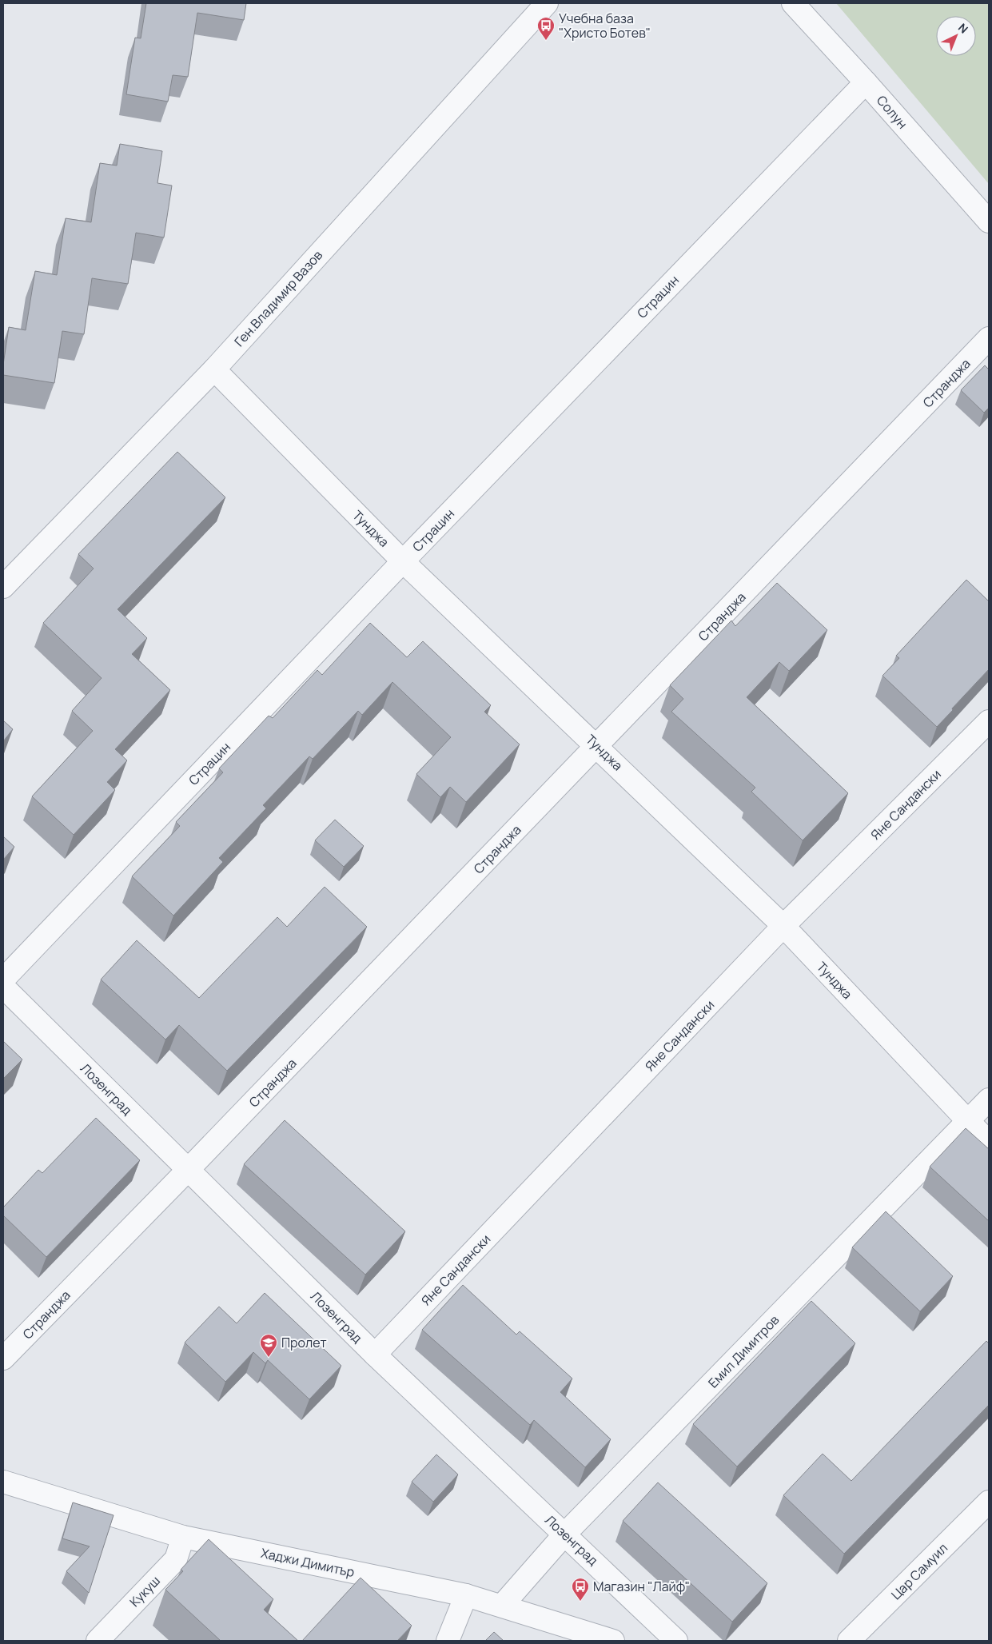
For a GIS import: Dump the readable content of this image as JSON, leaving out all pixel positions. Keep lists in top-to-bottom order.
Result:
{
  "streets": {
    "street": [
      "Солун",
      "Страцин",
      "Ген.Владимир Вазов",
      "Странджа",
      "Тунджа",
      "Яне Сандански",
      "Лозенград",
      "Емил Димитров",
      "Хаджи Димитър",
      "Цар Самуил",
      "Кукуш"
    ]
  },
  "crossings": [
    ["Солун", "Страцин"],
    ["Страцин", "Тунджа"],
    ["Ген.Владимир Вазов", "Тунджа"],
    ["Странджа", "Тунджа"],
    ["Странджа", "Лозенград"],
    ["Тунджа", "Яне Сандански"],
    ["Тунджа", "Емил Димитров"],
    ["Яне Сандански", "Лозенград"],
    ["Лозенград", "Емил Димитров"],
    ["Емил Димитров", "Хаджи Димитър"],
    ["Хаджи Димитър", "Кукуш"]
  ],
  "places": {
    "bus stop": ["Учебна база \"Христо Ботев\"", "Магазин \"Лайф\""],
    "school or university": ["Пролет"]
  },
  "north": "top right"
}
